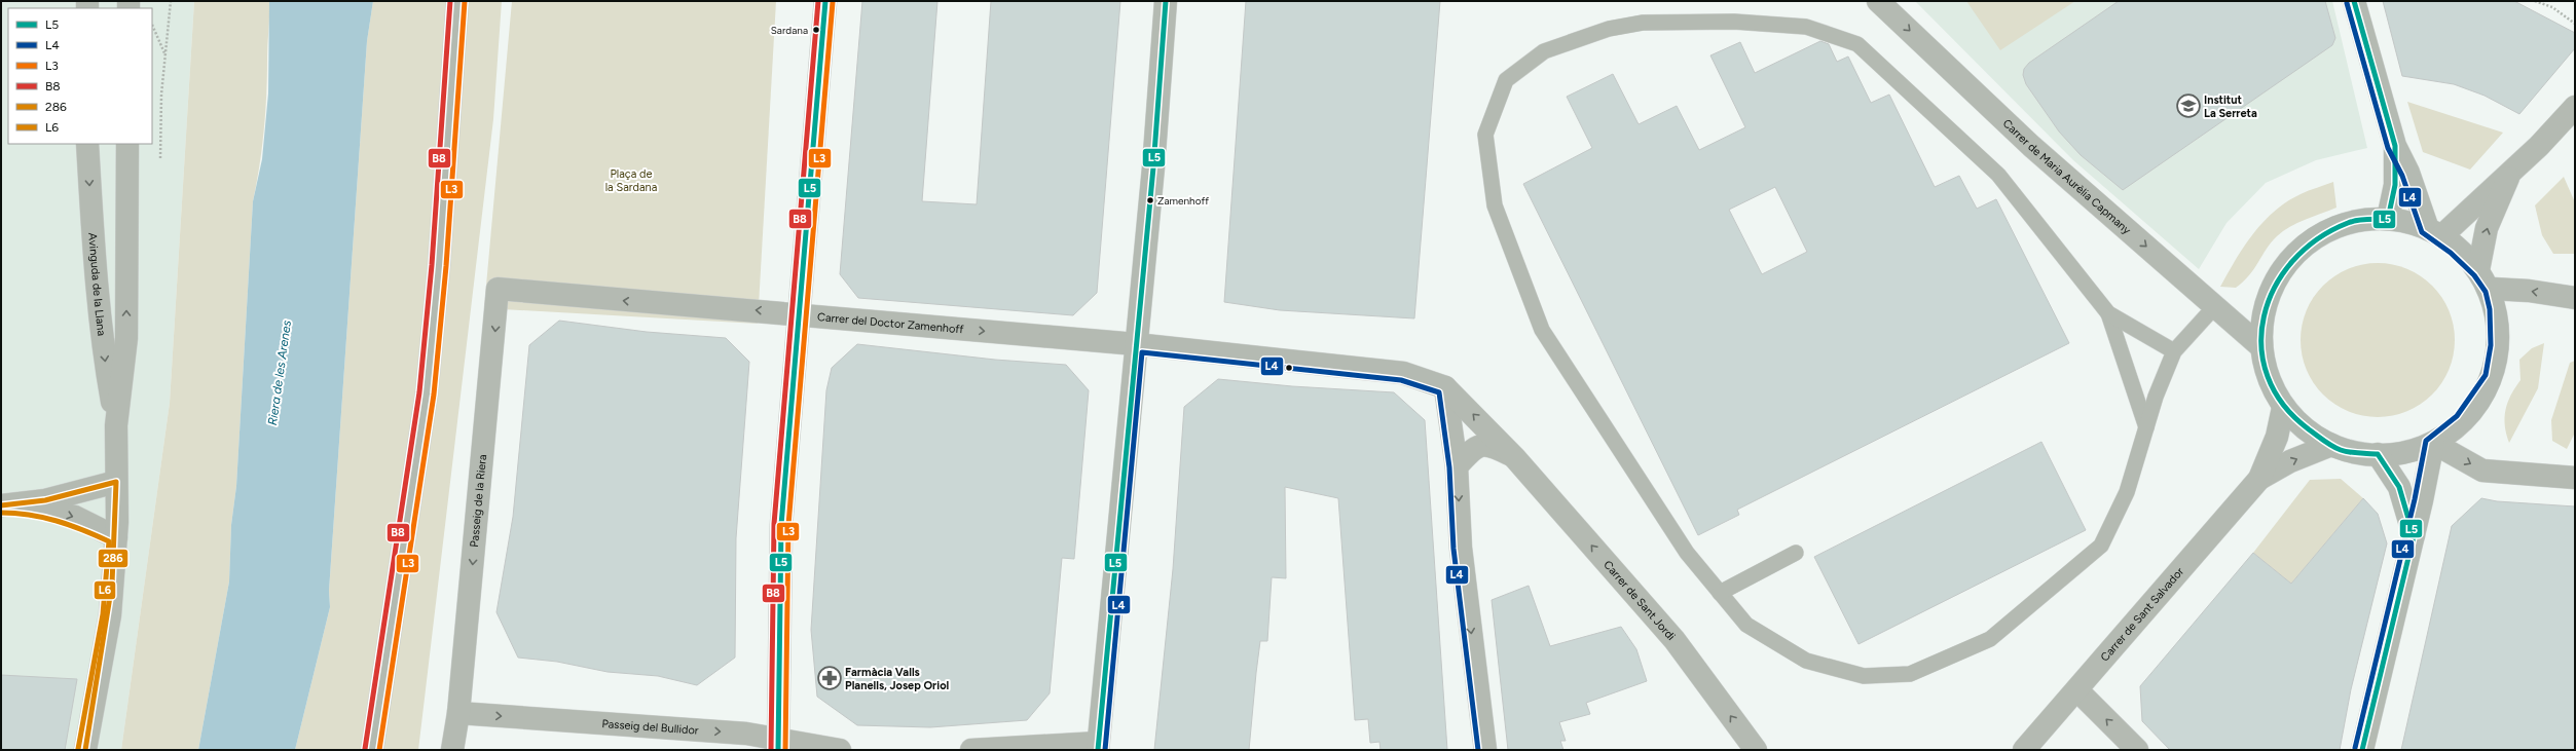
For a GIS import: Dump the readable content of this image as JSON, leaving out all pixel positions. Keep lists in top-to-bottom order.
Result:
{
  "streets": {
    "street": [
      "Carrer de Maria Aurèlia Capmany",
      "Avinguda de la Llana",
      "Carrer del Doctor Zamenhoff",
      "Passeig de la Riera",
      "Carrer de Sant Jordi",
      "Carrer de Sant Salvador",
      "Passeig del Bullidor"
    ]
  },
  "crossings": [
    ["Carrer del Doctor Zamenhoff", "Passeig de la Riera"],
    ["Carrer del Doctor Zamenhoff", "Carrer de Sant Jordi"],
    ["Passeig de la Riera", "Passeig del Bullidor"]
  ],
  "one_way": [
    "Carrer de Maria Aurèlia Capmany",
    "Passeig de la Riera",
    "Carrer de Sant Jordi",
    "Passeig del Bullidor"
  ],
  "water": ["Riera de les Arenes"],
  "parks": ["Plaça de la Sardana"],
  "places": {
    "other": ["Sardana", "Zamenhoff"],
    "school or university": ["Institut La Serreta"],
    "pharmacy": ["Farmàcia Valls Planells, Josep Oriol"]
  },
  "lines": [
    "transit line L5",
    "transit line L3",
    "transit line B8",
    "transit line L4",
    "transit line 286",
    "transit line L6"
  ],
  "legend": [
    "L5",
    "L4",
    "L3",
    "B8",
    "286",
    "L6"
  ]
}
